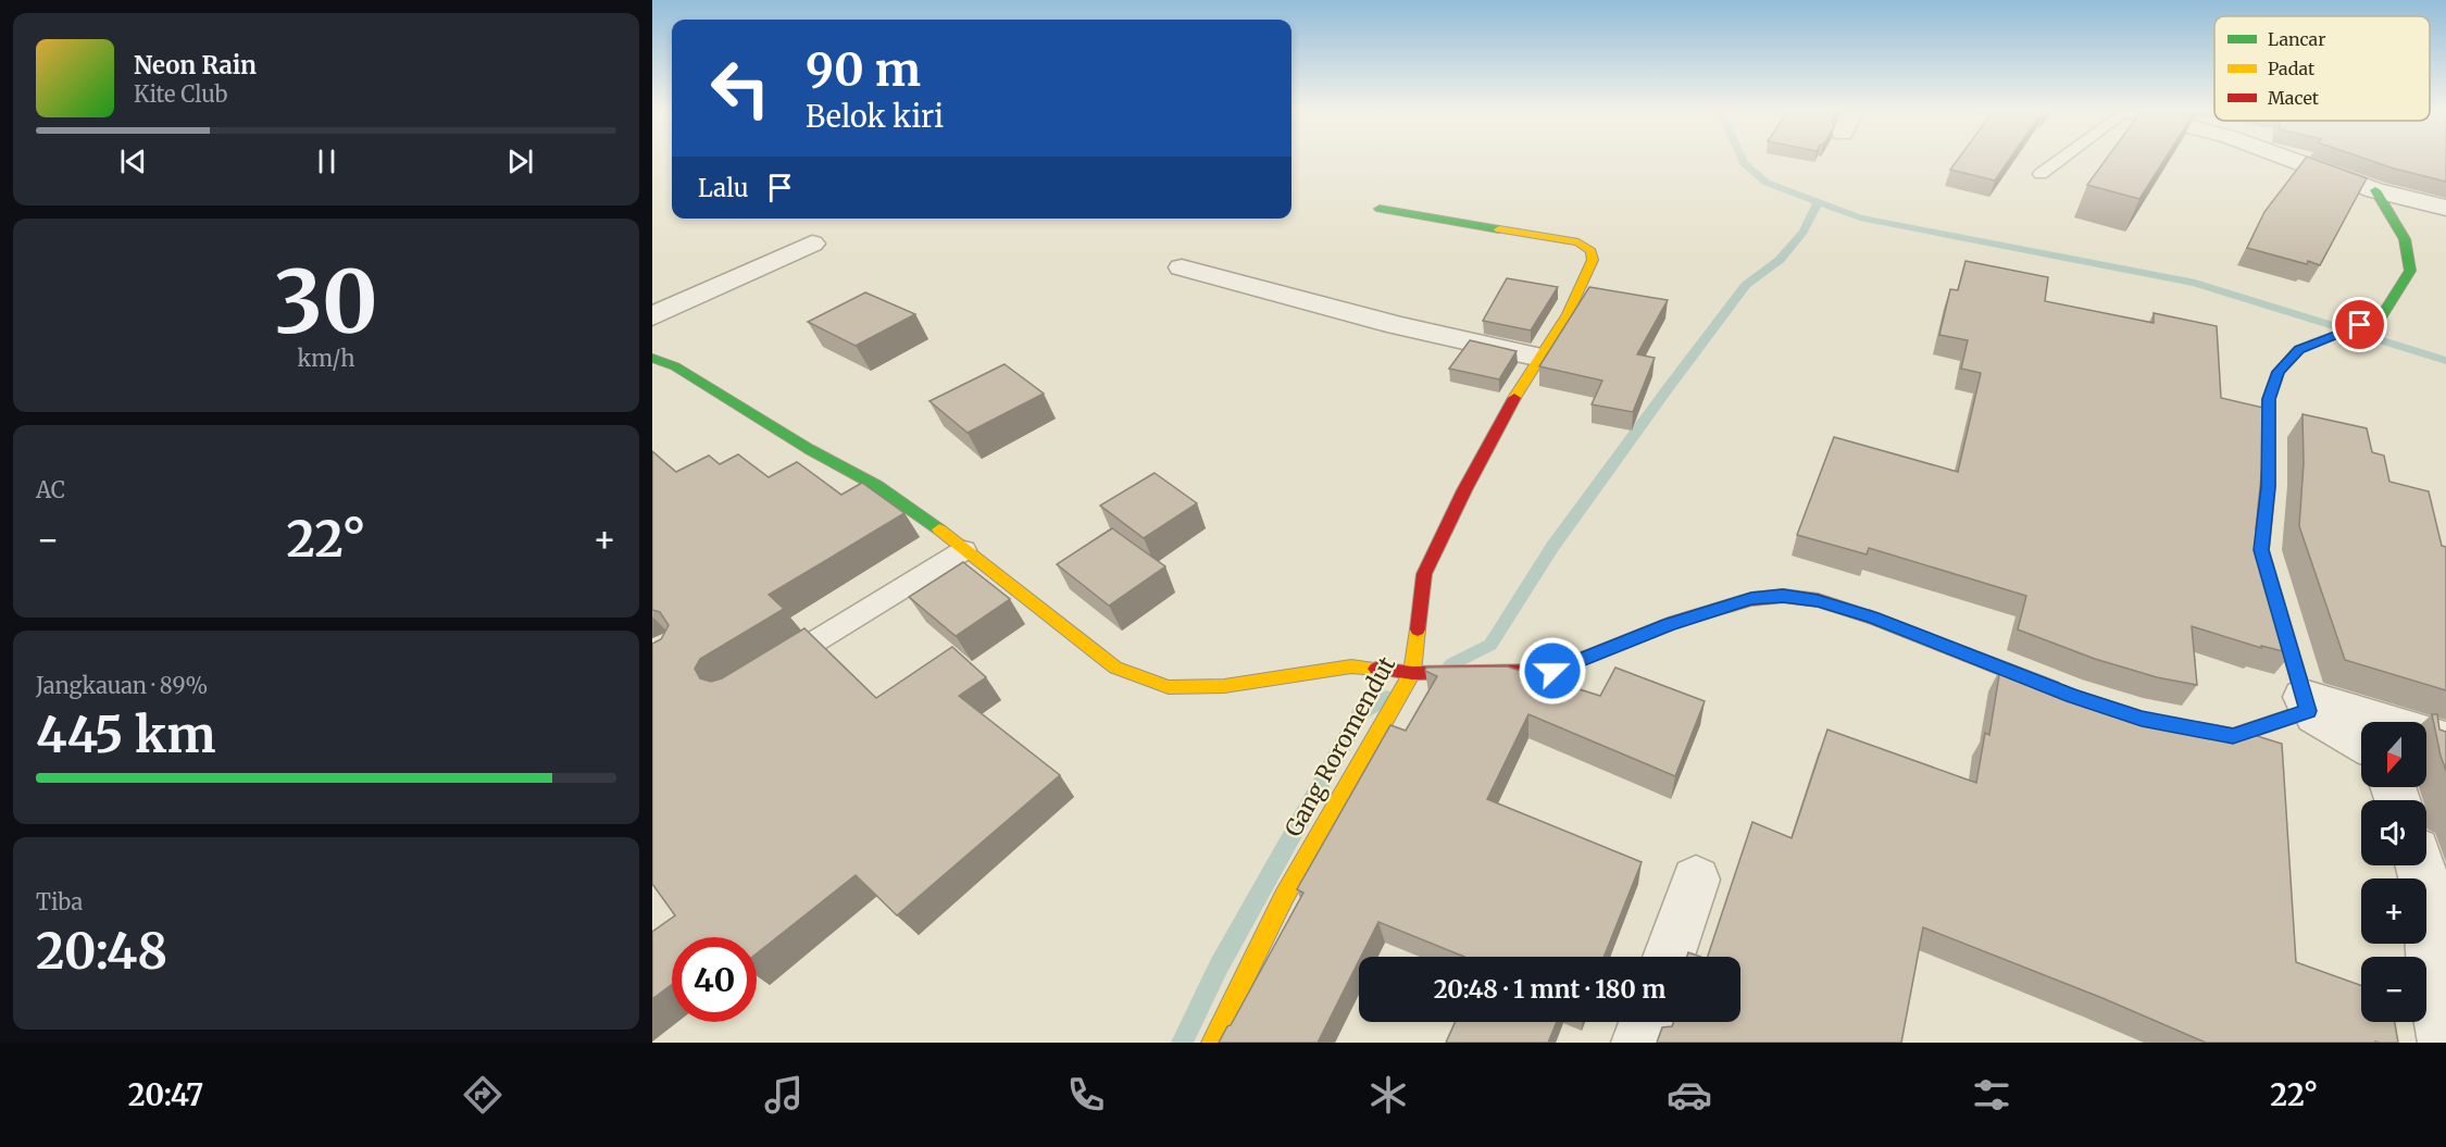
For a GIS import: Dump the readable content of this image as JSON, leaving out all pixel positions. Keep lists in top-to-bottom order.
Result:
{
  "streets": {
    "street": ["Gang Roromendut"]
  },
  "legend": ["Lancar", "Padat", "Macet"],
  "north": "bottom",
  "page": {
    "turn": ["90 m", "Belok kiri"],
    "song": ["Neon Rain", "Kite Club"],
    "then": "Lalu",
    "tile": [
      ["30", "km/h"],
      "AC",
      ["Jangkauan · 89%", "445 km"],
      ["Tiba", "20:48"]
    ],
    "heat": ["−", "22°", "+"],
    "map_buttons": ["+", "−"],
    "limit": "40",
    "trip": "20:48 · 1 mnt · 180 m",
    "tabs": ["20:47", "22°"]
  }
}
